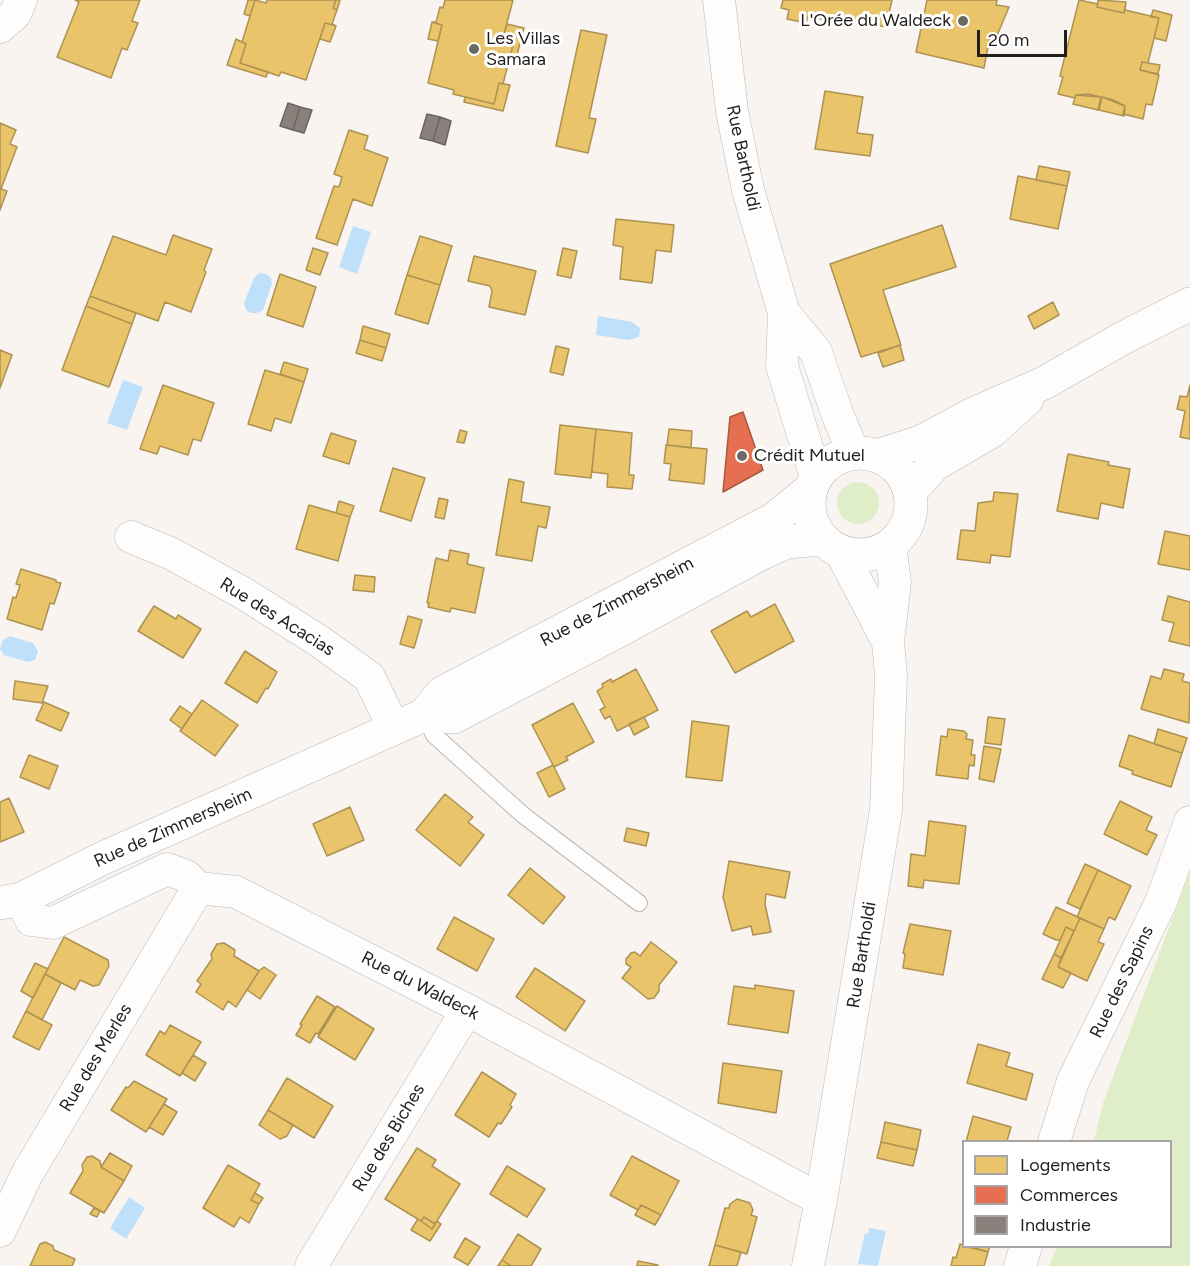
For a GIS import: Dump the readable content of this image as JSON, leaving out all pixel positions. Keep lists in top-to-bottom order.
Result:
{
  "streets": {
    "main road": ["Rue de Zimmersheim"],
    "street": [
      "Rue Bartholdi",
      "Rue des Acacias",
      "Rue des Sapins",
      "Rue du Waldeck",
      "Rue des Merles",
      "Rue des Biches"
    ]
  },
  "crossings": [
    ["Rue Bartholdi", "Rue de Zimmersheim"],
    ["Rue Bartholdi", "Rue du Waldeck"],
    ["Rue de Zimmersheim", "Rue des Acacias"],
    ["Rue de Zimmersheim", "Rue du Waldeck"],
    ["Rue du Waldeck", "Rue des Merles"],
    ["Rue du Waldeck", "Rue des Biches"]
  ],
  "places": ["L'Orée du Waldeck", "Les Villas Samara", "Crédit Mutuel"],
  "legend": ["Logements", "Commerces", "Industrie"],
  "scale_bar": "20 m"
}
